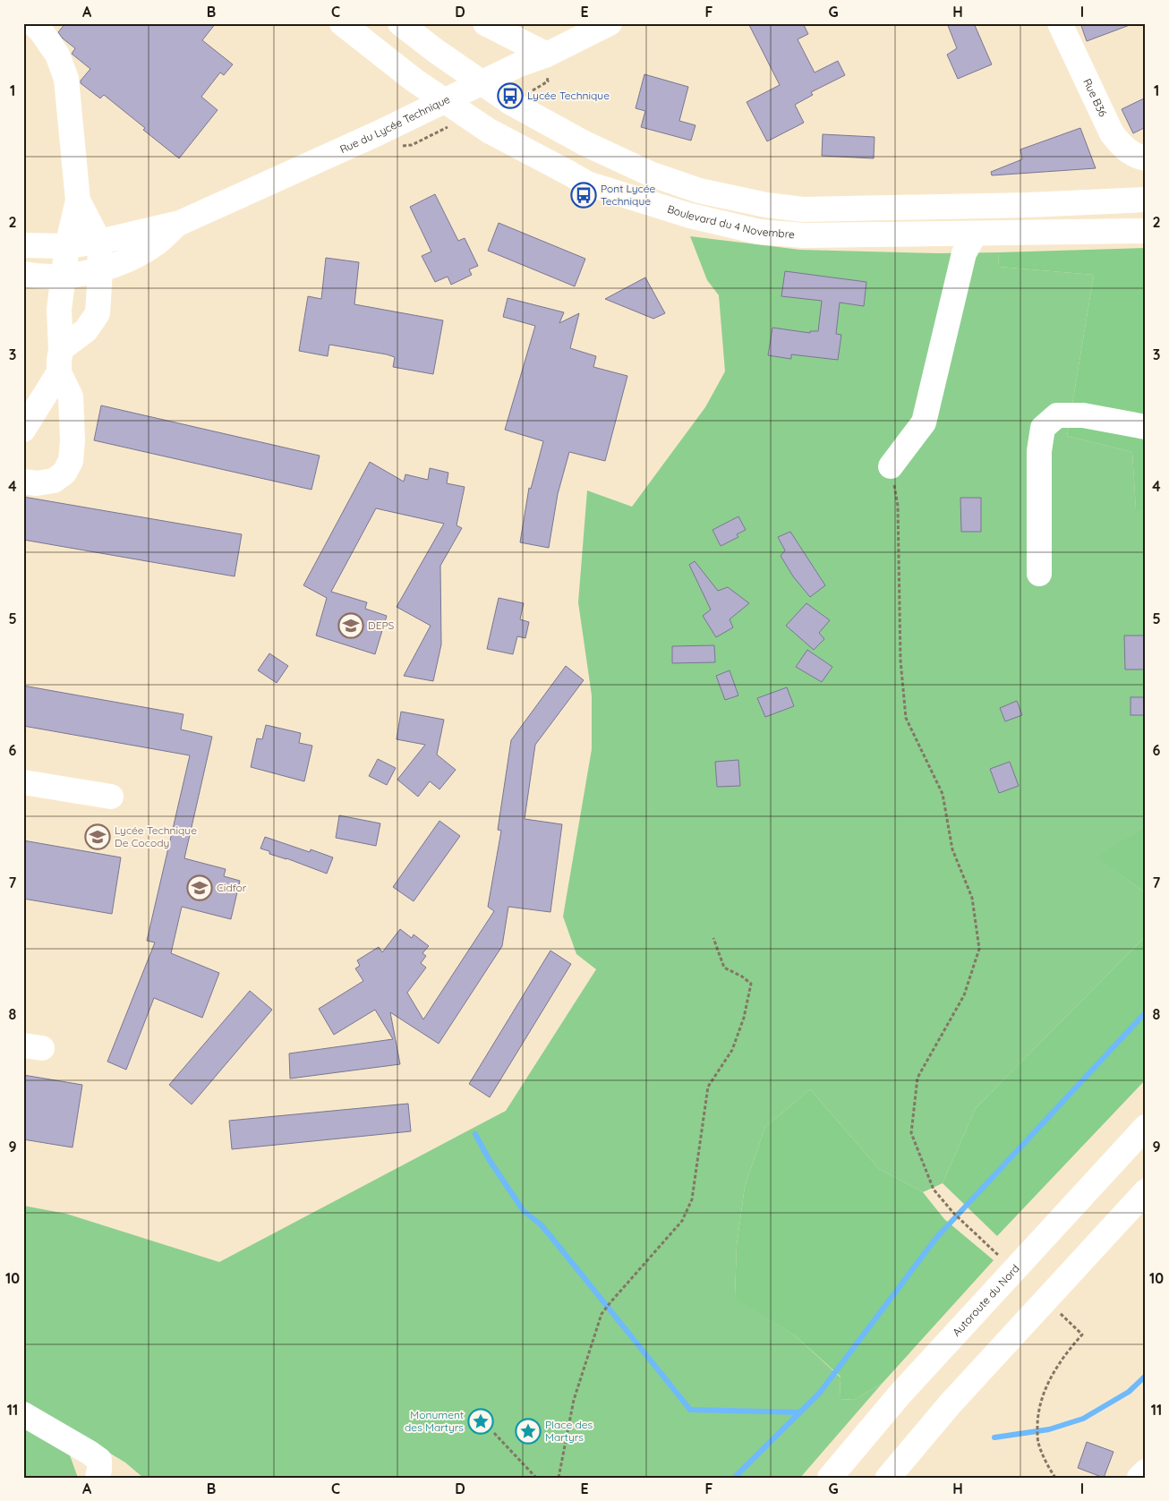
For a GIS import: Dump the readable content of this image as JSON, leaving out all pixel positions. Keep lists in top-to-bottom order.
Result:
{
  "streets": {
    "main road": [
      "Rue B36",
      "Rue du Lycée Technique",
      "Boulevard du 4 Novembre",
      "Autoroute du Nord"
    ]
  },
  "places": {
    "bus stop": ["Lycée Technique", "Pont Lycée Technique"],
    "school or university": ["DEPS", "Lycée Technique De Cocody", "Cidfor"],
    "place": ["Monument des Martyrs", "Place des Martyrs"]
  },
  "grid": {
    "columns": [
      "A",
      "B",
      "C",
      "D",
      "E",
      "F",
      "G",
      "H",
      "I"
    ],
    "rows": [
      "1",
      "2",
      "3",
      "4",
      "5",
      "6",
      "7",
      "8",
      "9",
      "10",
      "11"
    ]
  }
}
